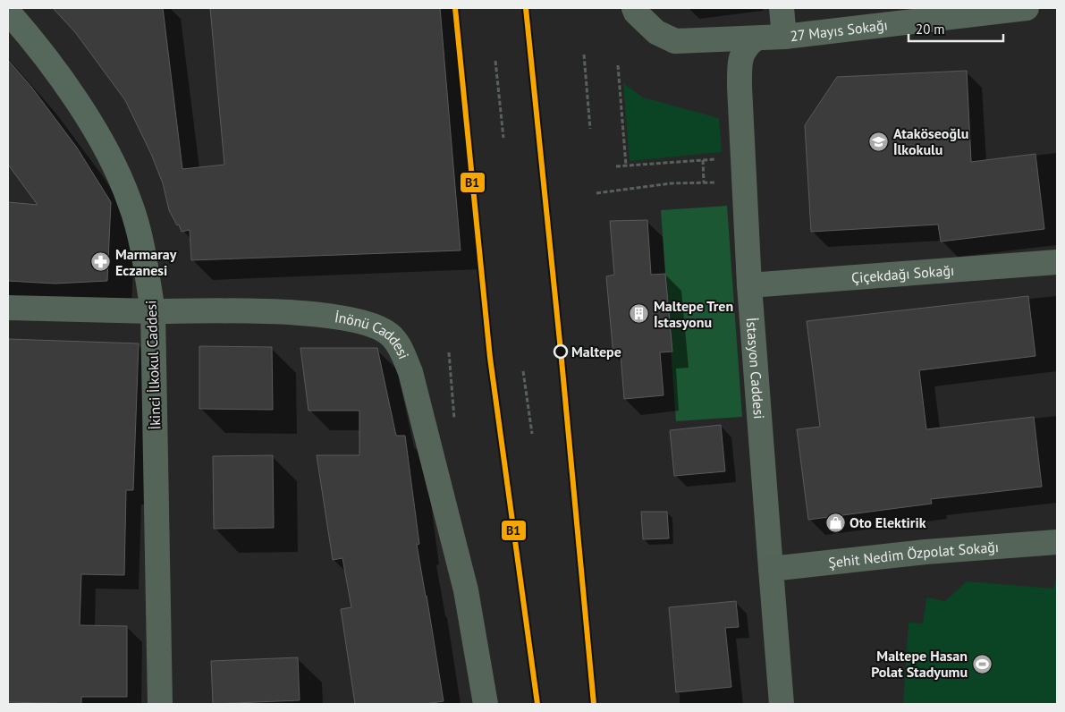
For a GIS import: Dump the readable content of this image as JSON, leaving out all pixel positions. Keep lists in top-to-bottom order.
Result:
{
  "streets": {
    "main road": [
      "İnönü Caddesi",
      "İkinci İlkokul Caddesi",
      "İstasyon Caddesi",
      "Şehit Nedim Özpolat Sokağı"
    ],
    "street": ["27 Mayıs Sokağı", "Çiçekdağı Sokağı"]
  },
  "crossings": [
    ["27 Mayıs Sokağı", "İstasyon Caddesi"],
    ["Çiçekdağı Sokağı", "İstasyon Caddesi"],
    ["İnönü Caddesi", "İkinci İlkokul Caddesi"],
    ["İstasyon Caddesi", "Şehit Nedim Özpolat Sokağı"]
  ],
  "places": {
    "school or university": ["Ataköseoğlu İlkokulu"],
    "pharmacy": ["Marmaray Eczanesi"],
    "building": ["Maltepe Tren İstasyonu"],
    "other": ["Maltepe"],
    "shop": ["Oto Elektirik"],
    "sports": ["Maltepe Hasan Polat Stadyumu"]
  },
  "lines": ["transit line B1"],
  "scale_bar": "20 m"
}
